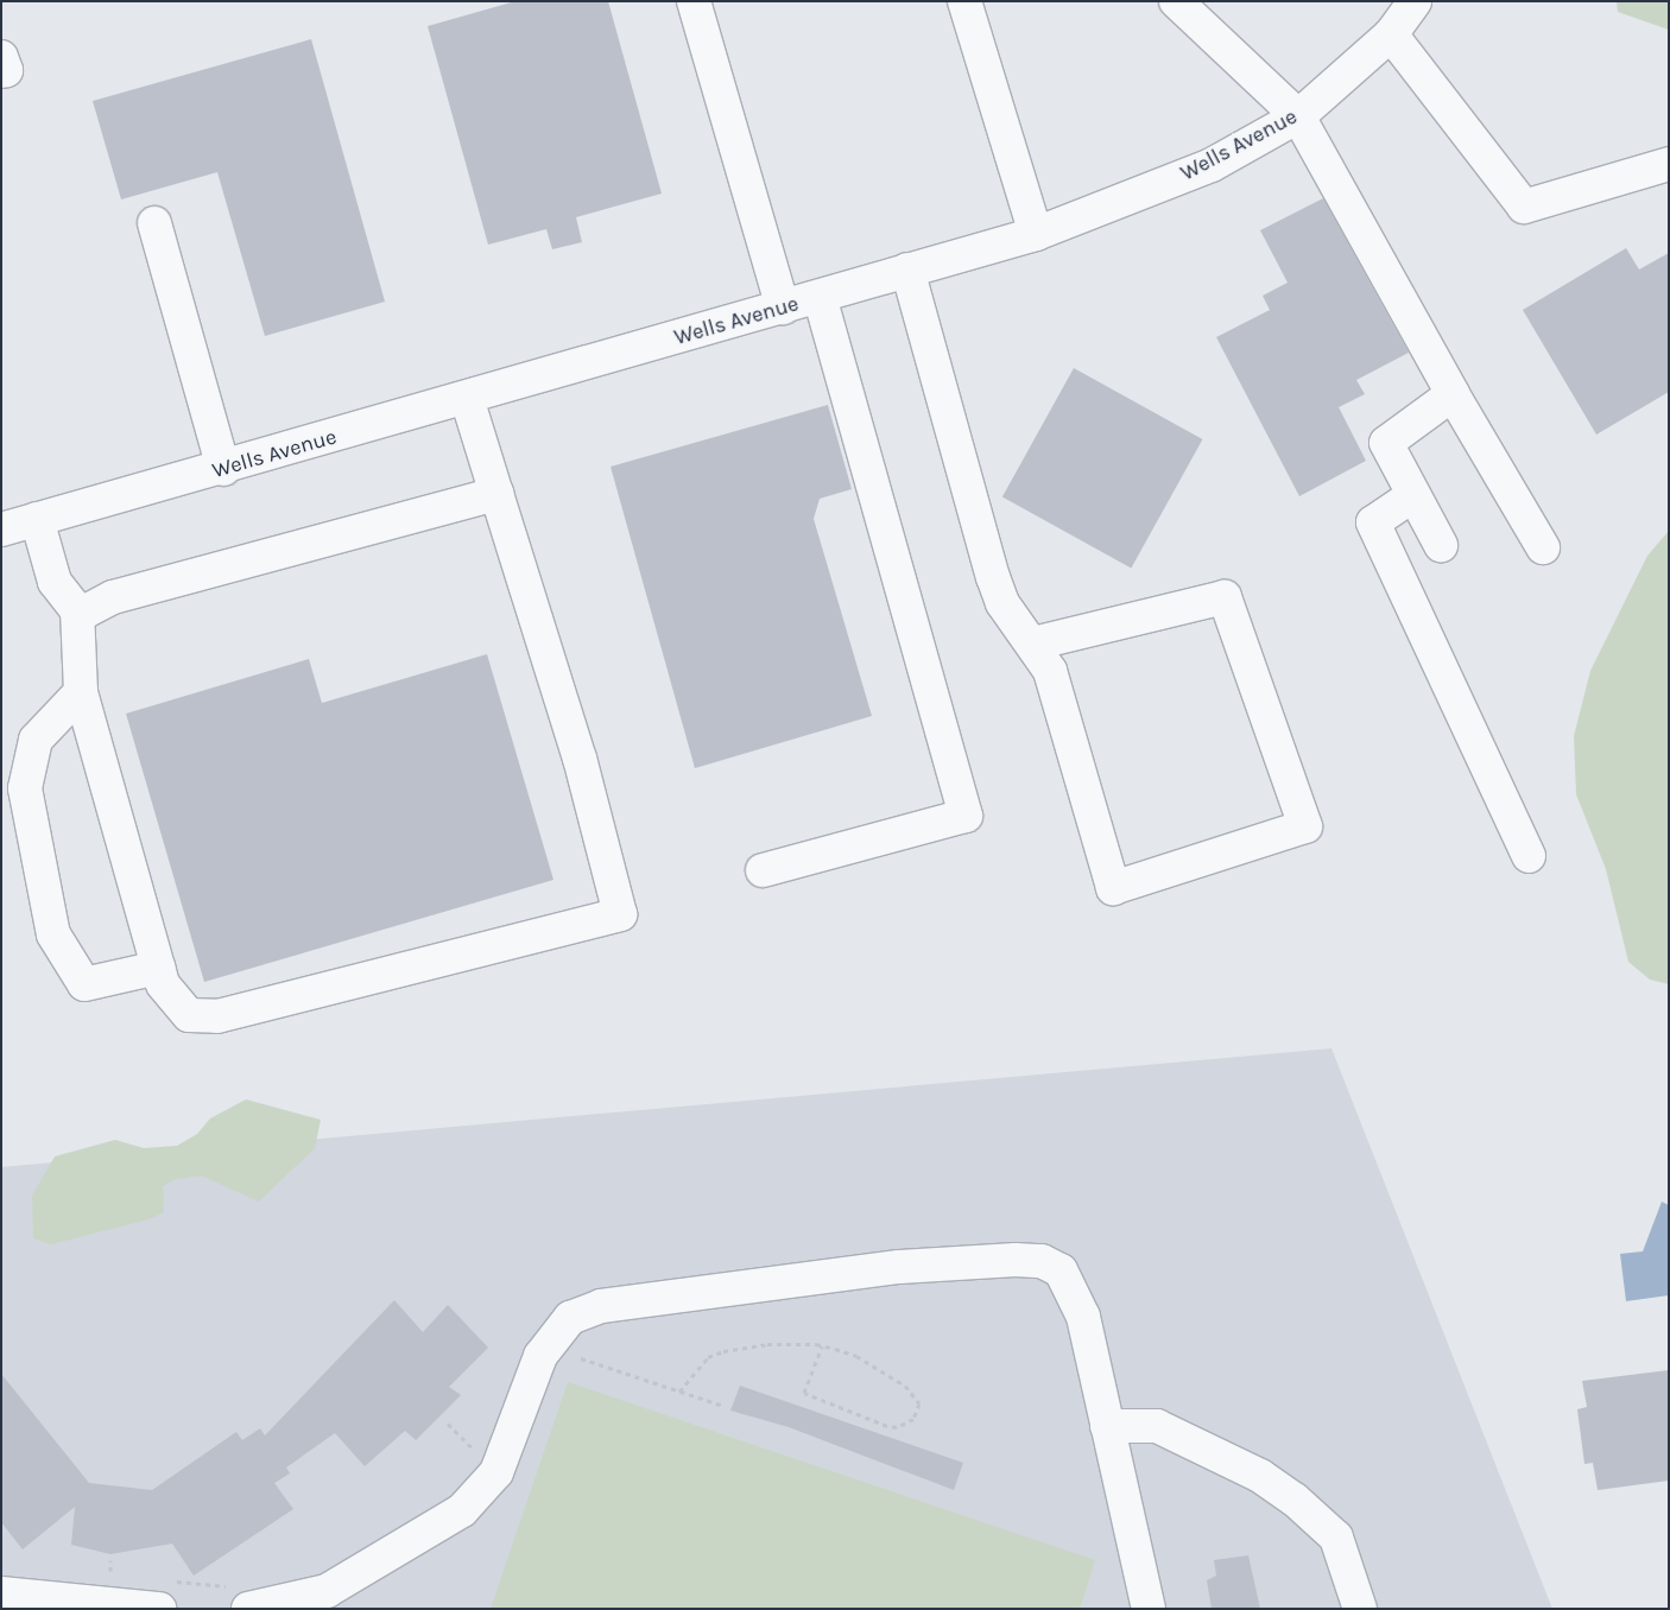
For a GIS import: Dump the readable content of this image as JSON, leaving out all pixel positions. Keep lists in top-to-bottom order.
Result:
{
  "streets": {
    "street": ["Wells Avenue"]
  }
}
